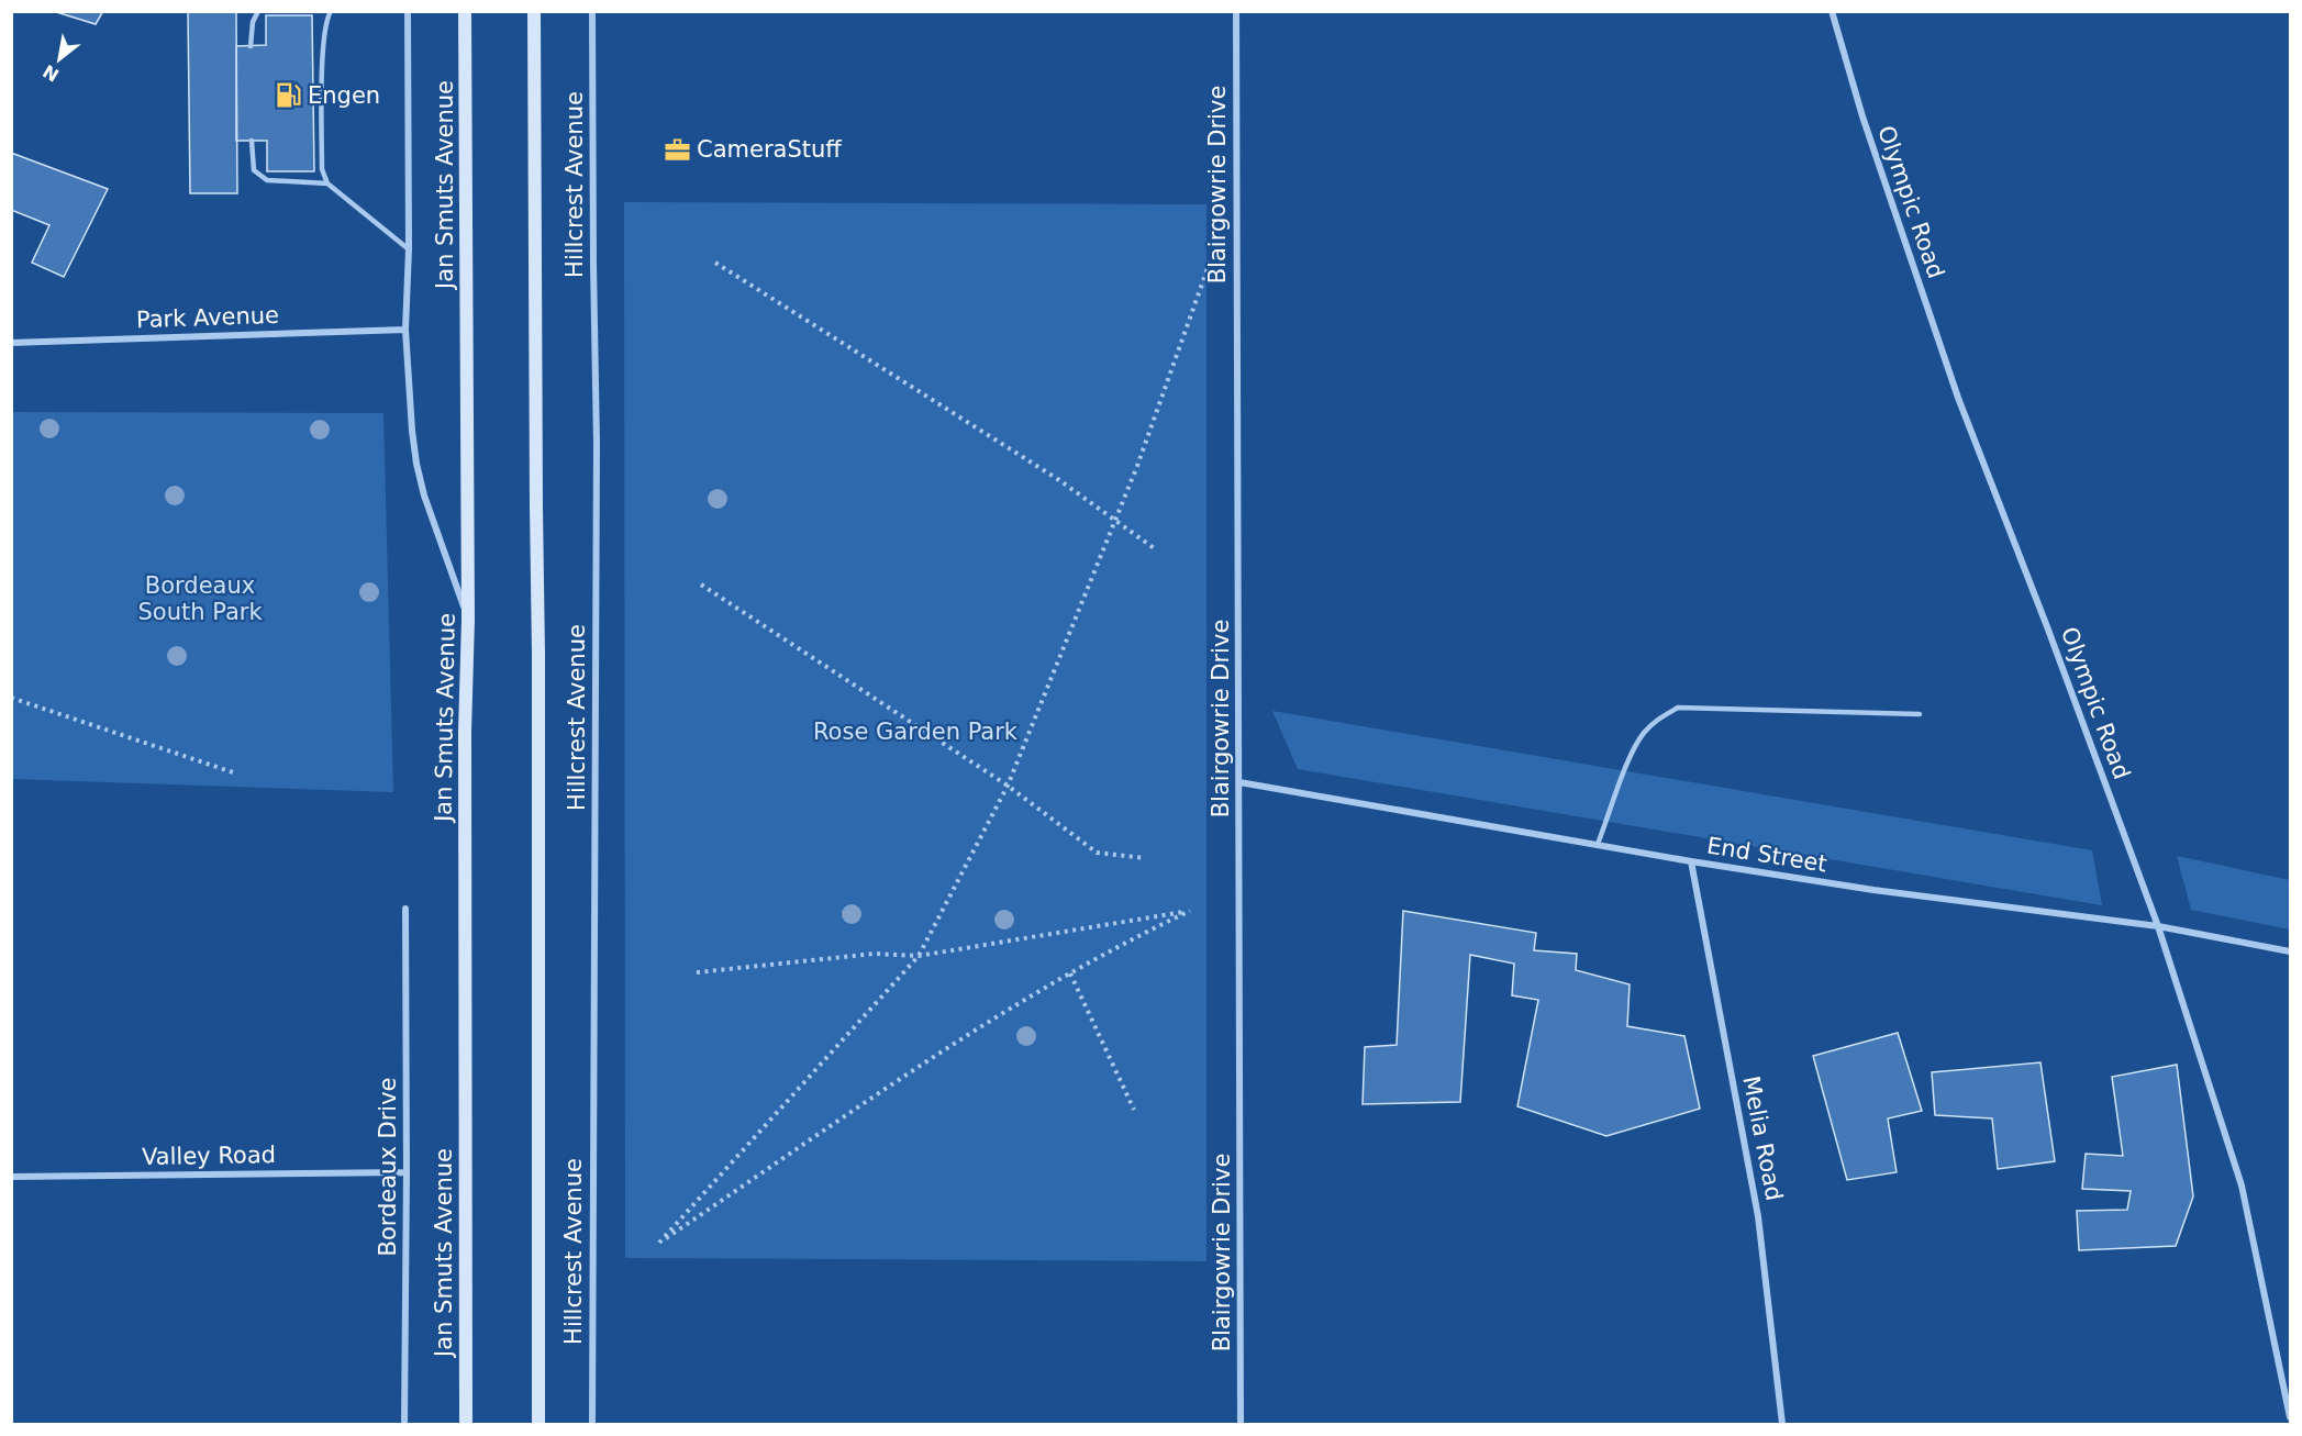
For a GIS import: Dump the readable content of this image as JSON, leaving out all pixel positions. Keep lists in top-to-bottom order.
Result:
{
  "streets": {
    "main road": ["Jan Smuts Avenue"],
    "street": [
      "Hillcrest Avenue",
      "Blairgowrie Drive",
      "Olympic Road",
      "Park Avenue",
      "End Street",
      "Melia Road",
      "Valley Road",
      "Bordeaux Drive"
    ]
  },
  "crossings": [
    ["Blairgowrie Drive", "End Street"],
    ["Olympic Road", "End Street"],
    ["End Street", "Melia Road"],
    ["Valley Road", "Bordeaux Drive"]
  ],
  "parks": ["Bordeaux South Park", "Rose Garden Park"],
  "places": {
    "fuel station": ["Engen"],
    "office": ["CameraStuff"]
  },
  "north": "bottom left"
}
